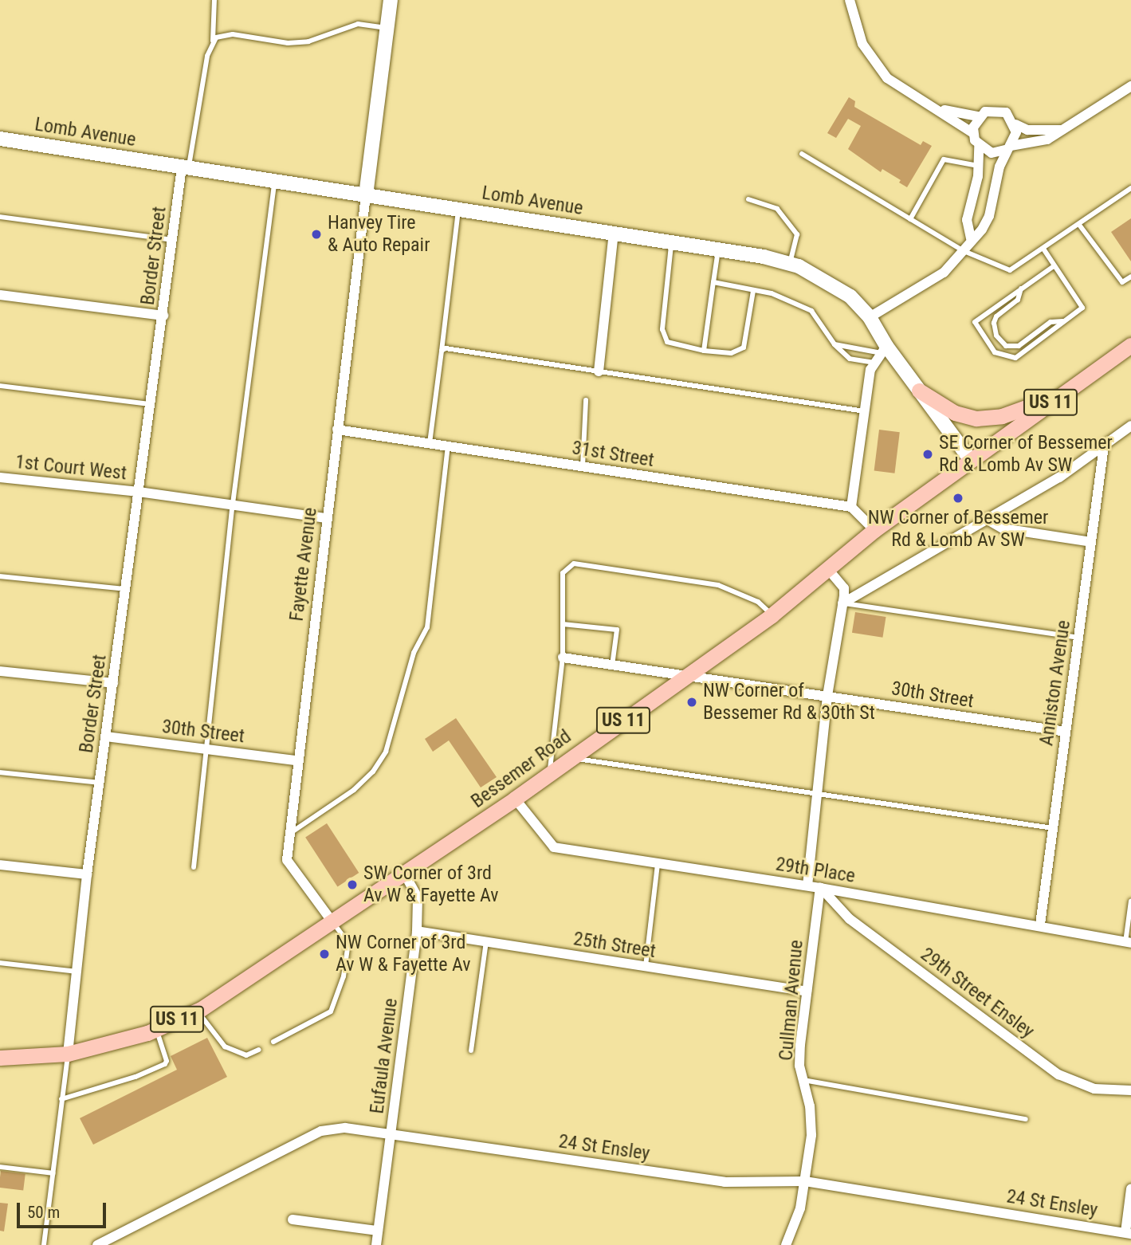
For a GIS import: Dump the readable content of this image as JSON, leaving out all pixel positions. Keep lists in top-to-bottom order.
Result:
{
  "streets": {
    "main road": ["Lomb Avenue", "US 11", "Bessemer Road"],
    "street": [
      "Border Street",
      "31st Street",
      "1st Court West",
      "Fayette Avenue",
      "Anniston Avenue",
      "30th Street",
      "29th Place",
      "25th Street",
      "29th Street Ensley",
      "Cullman Avenue",
      "Eufaula Avenue",
      "24 St Ensley"
    ]
  },
  "crossings": [
    ["Lomb Avenue", "Border Street"],
    ["Lomb Avenue", "Fayette Avenue"],
    ["Lomb Avenue", "Bessemer Road"],
    ["Border Street", "US 11"],
    ["Border Street", "1st Court West"],
    ["Border Street", "30th Street"],
    ["Border Street", "Bessemer Road"],
    ["US 11", "Bessemer Road"],
    ["31st Street", "Fayette Avenue"],
    ["Fayette Avenue", "30th Street"],
    ["Fayette Avenue", "Bessemer Road"],
    ["Anniston Avenue", "30th Street"],
    ["Anniston Avenue", "29th Place"],
    ["30th Street", "Bessemer Road"],
    ["Bessemer Road", "29th Place"],
    ["Bessemer Road", "Eufaula Avenue"],
    ["29th Place", "29th Street Ensley"],
    ["29th Place", "Cullman Avenue"],
    ["25th Street", "Cullman Avenue"],
    ["25th Street", "Eufaula Avenue"],
    ["29th Street Ensley", "Cullman Avenue"],
    ["Cullman Avenue", "24 St Ensley"],
    ["Eufaula Avenue", "24 St Ensley"]
  ],
  "places": [
    "Hanvey Tire & Auto Repair",
    "SE Corner of Bessemer Rd & Lomb Av SW",
    "NW Corner of Bessemer Rd & Lomb Av SW",
    "NW Corner of Bessemer Rd & 30th St",
    "SW Corner of 3rd Av W & Fayette Av",
    "NW Corner of 3rd Av W & Fayette Av"
  ],
  "scale_bar": "50 m"
}
